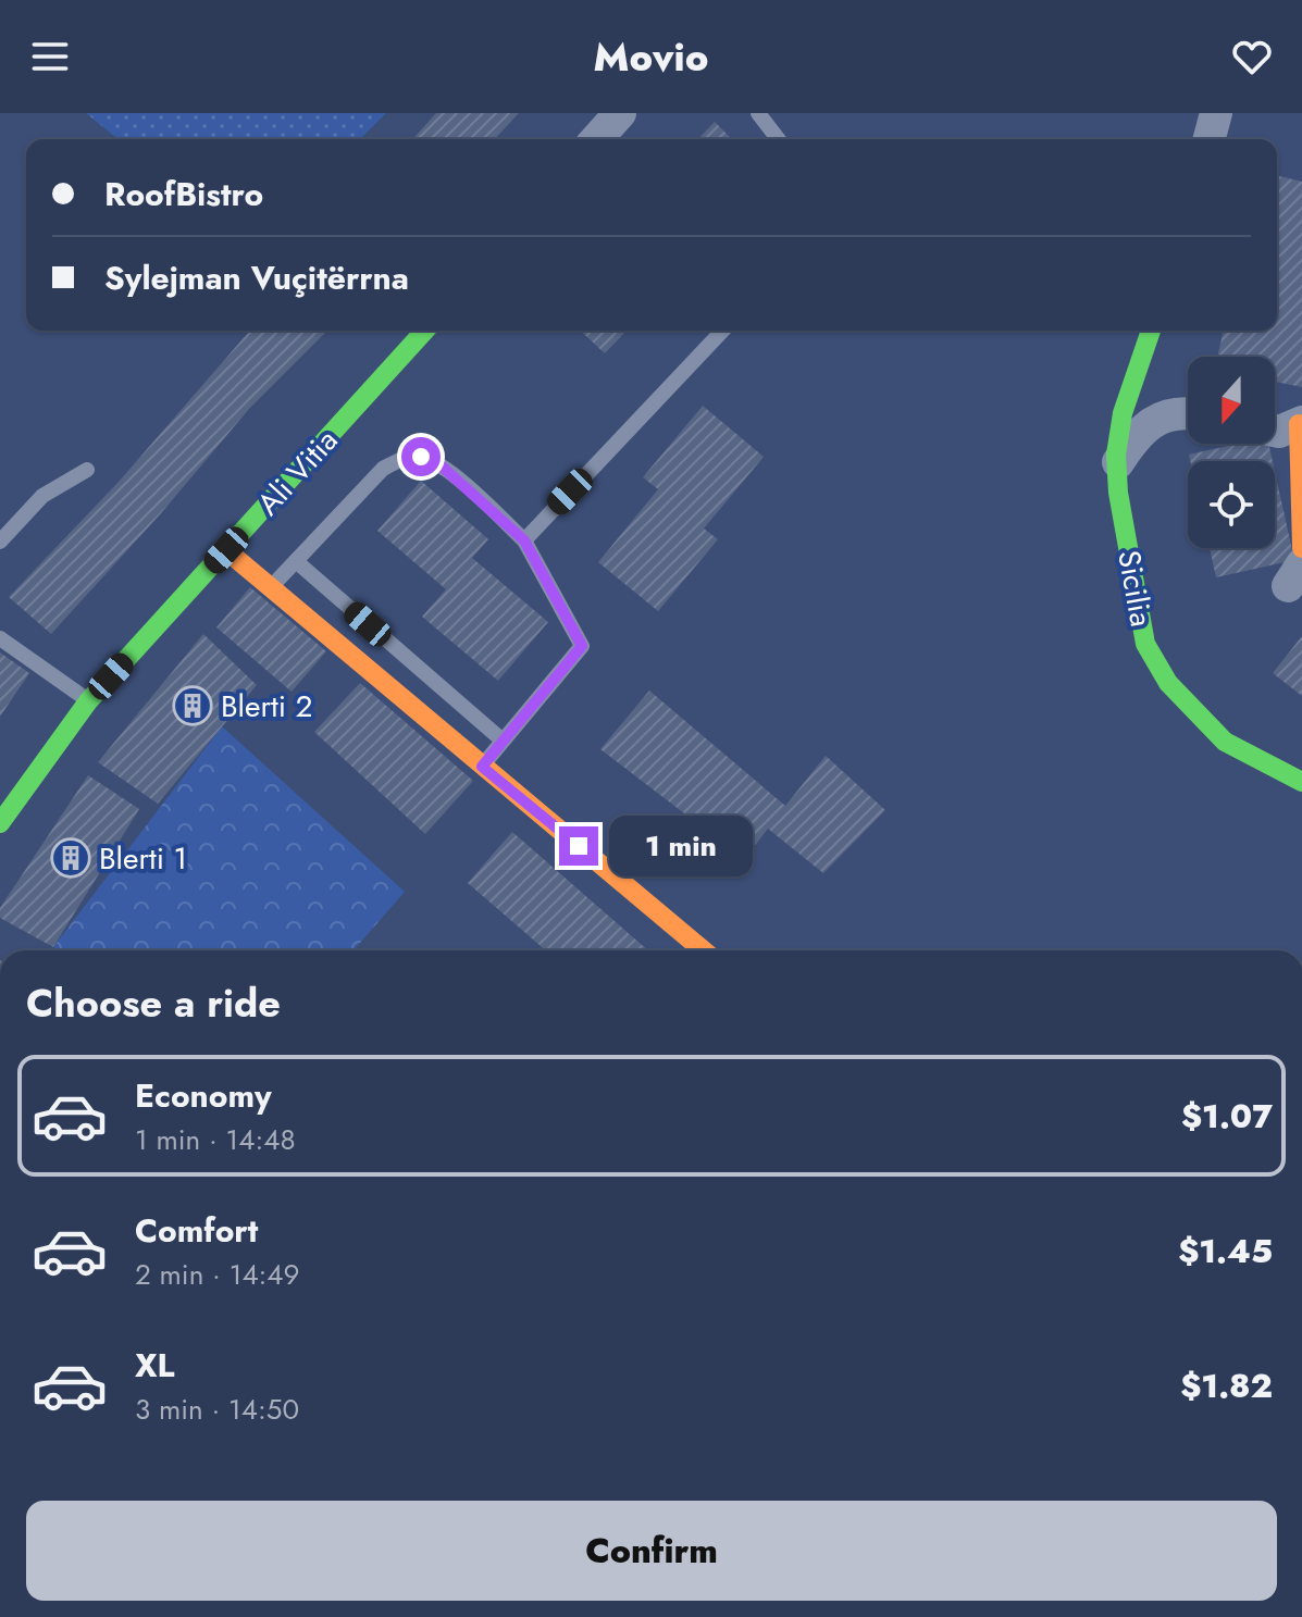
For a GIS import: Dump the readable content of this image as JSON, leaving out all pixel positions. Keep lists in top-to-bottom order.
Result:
{
  "streets": {
    "street": ["Ali Vitia", "Sicilia"]
  },
  "places": {
    "building": ["Blerti 2", "Blerti 1"]
  },
  "north": "bottom",
  "page": {
    "header": "Movio",
    "banner": ["RoofBistro", "Sylejman Vuçitërrna"],
    "bubble": "1 min",
    "heading": "Choose a ride",
    "list": [
      {
        "name": "Economy",
        "note": "1 min · 14:48",
        "value": "$1.07"
      },
      {
        "name": "Comfort",
        "note": "2 min · 14:49",
        "value": "$1.45"
      },
      {
        "name": "XL",
        "note": "3 min · 14:50",
        "value": "$1.82"
      }
    ],
    "buttons": "Confirm"
  }
}
